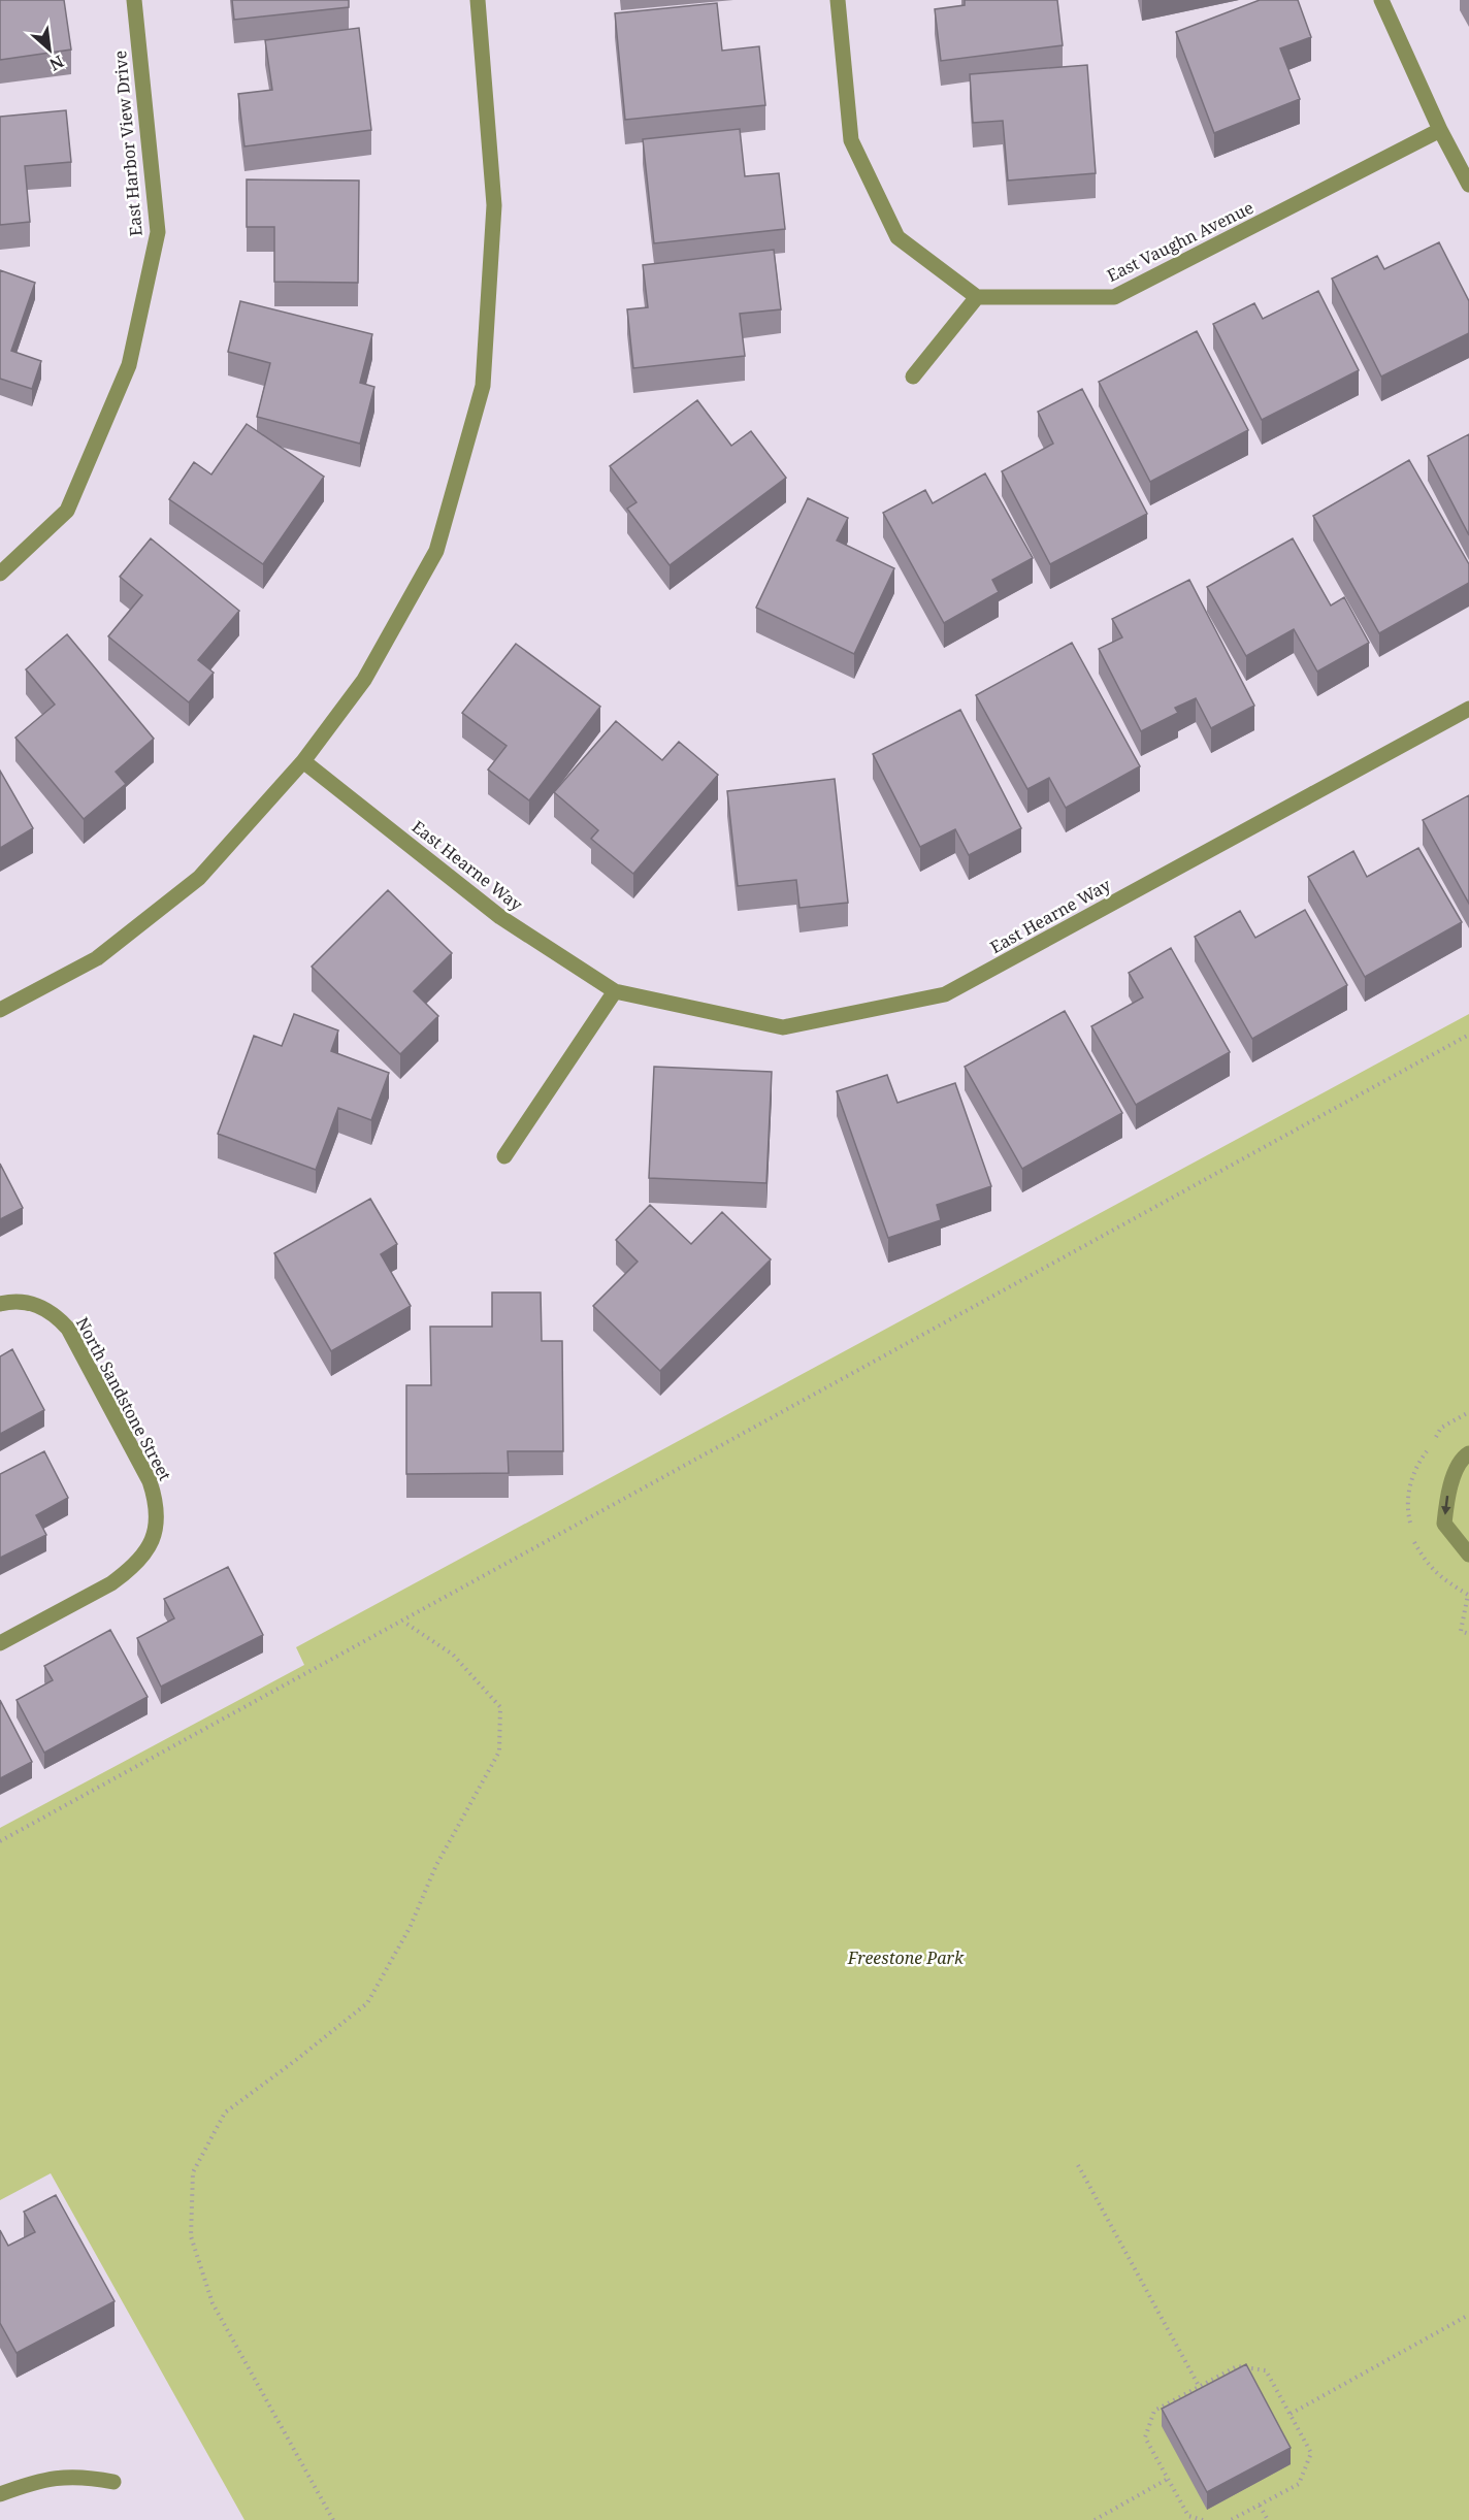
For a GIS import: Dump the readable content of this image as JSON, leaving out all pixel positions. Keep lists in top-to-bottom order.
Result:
{
  "streets": {
    "street": [
      "East Harbor View Drive",
      "East Vaughn Avenue",
      "East Hearne Way",
      "North Sandstone Street"
    ]
  },
  "parks": ["Freestone Park"],
  "north": "bottom right"
}
